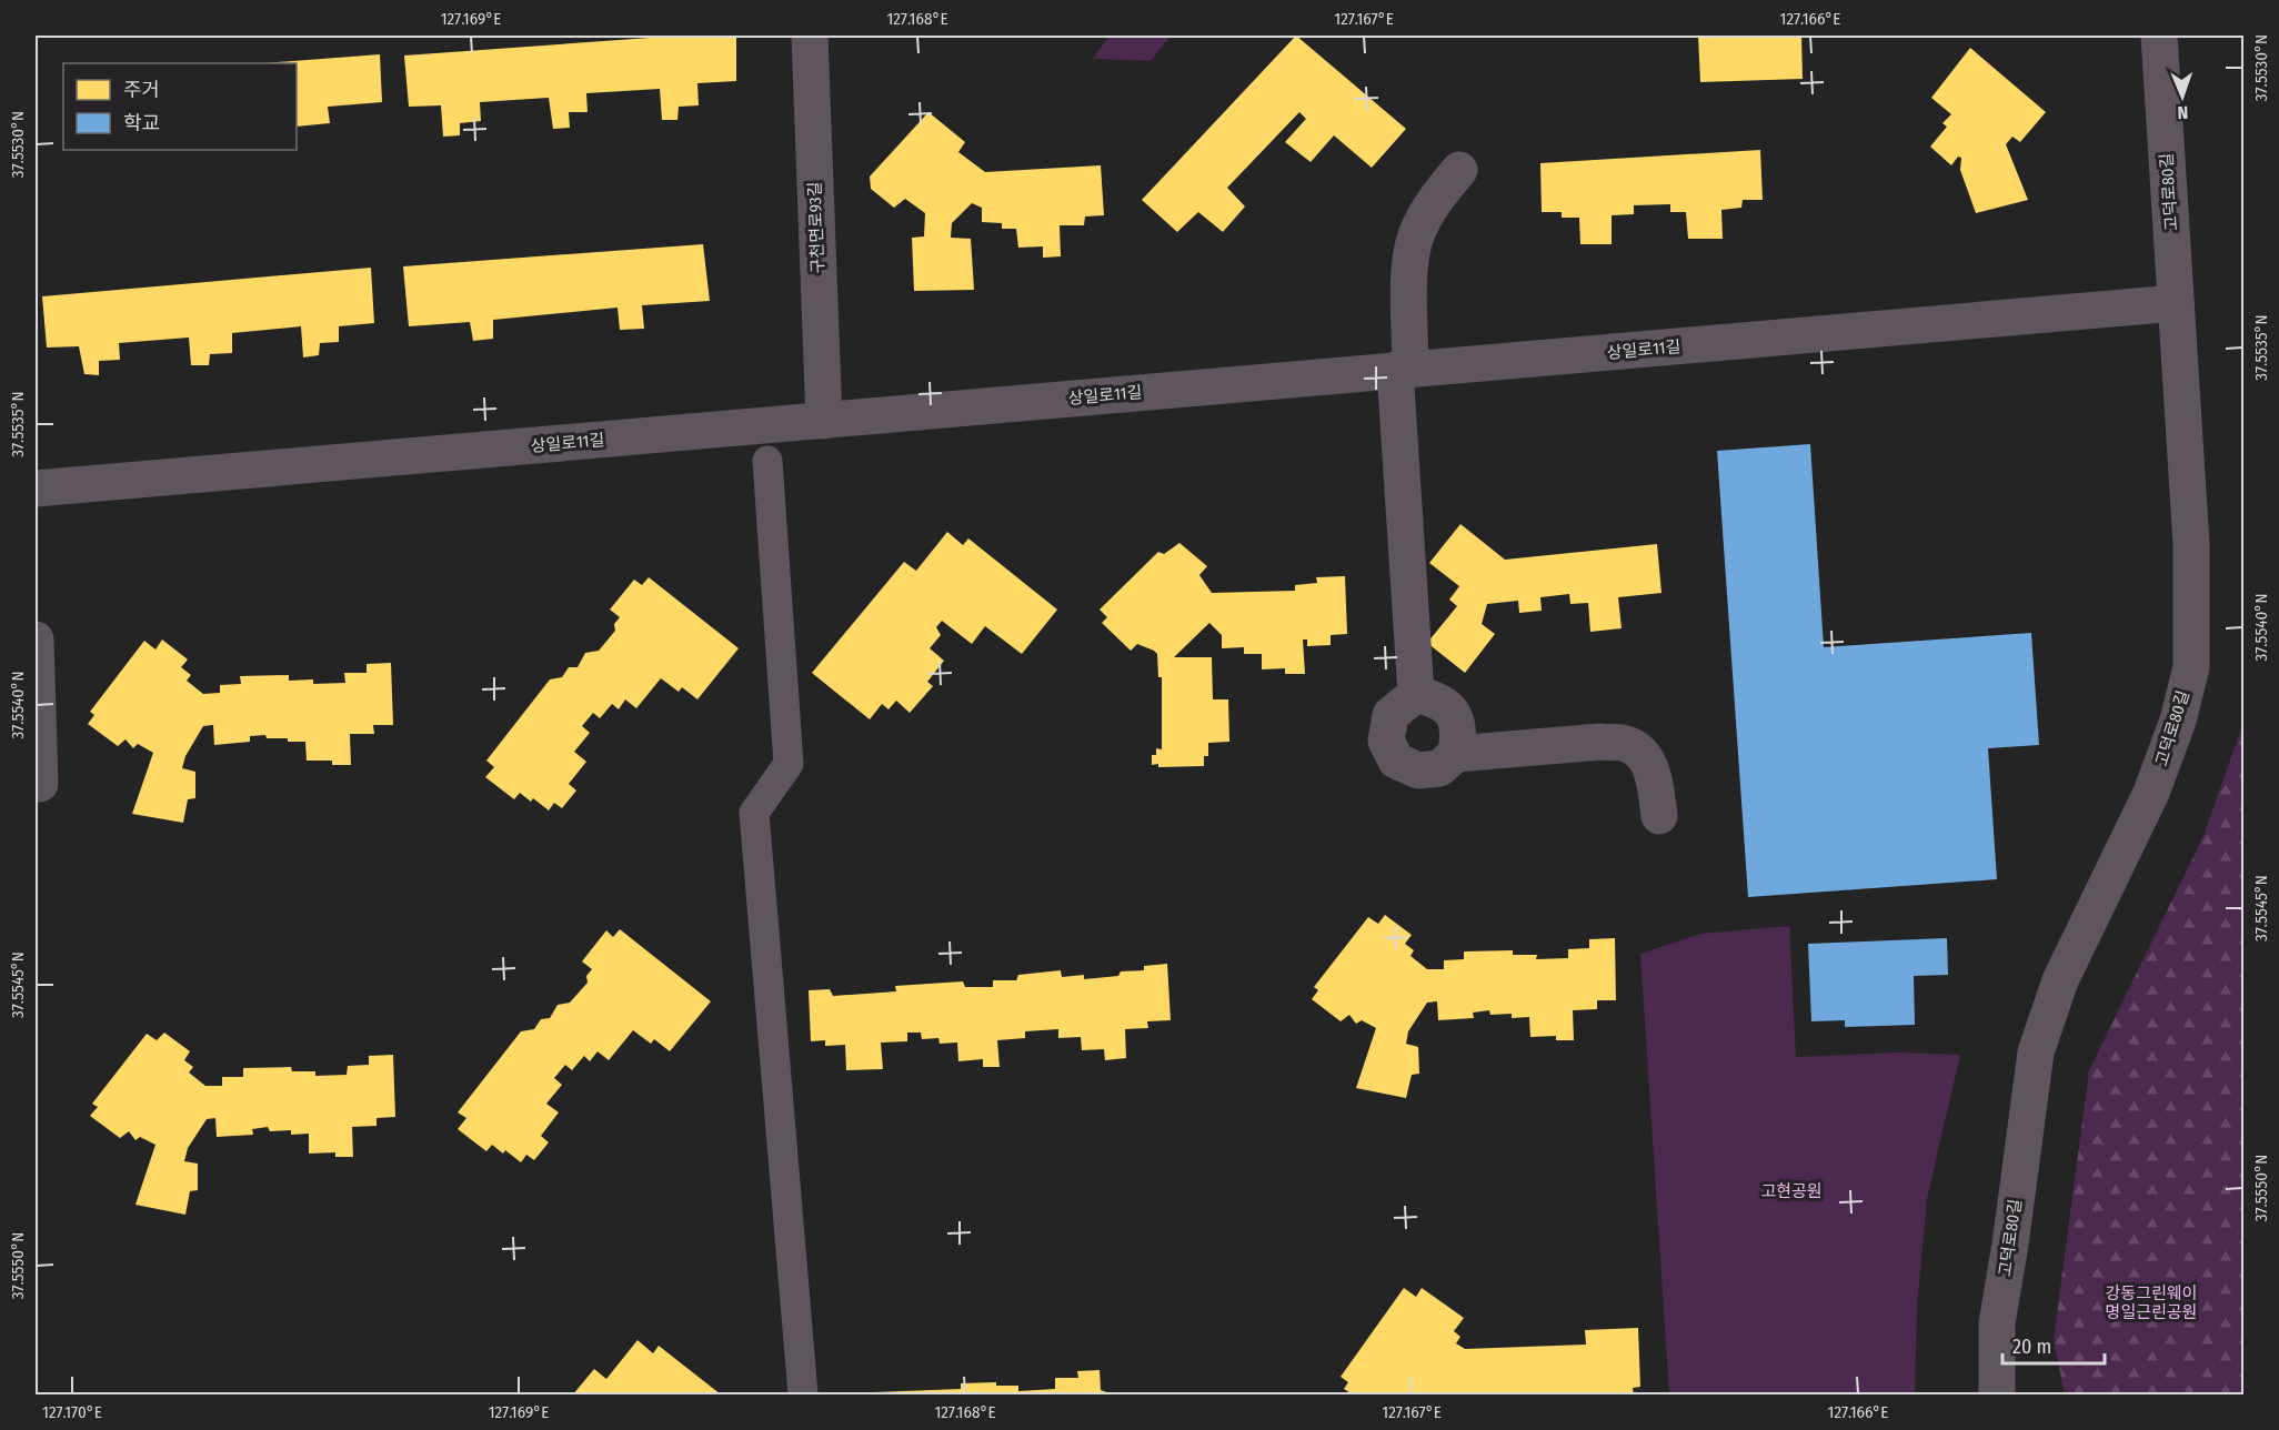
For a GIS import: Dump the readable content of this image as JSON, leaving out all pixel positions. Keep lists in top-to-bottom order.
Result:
{
  "streets": {
    "street": ["고덕로80길", "구천면로93길", "상일로11길"]
  },
  "crossings": [
    ["고덕로80길", "상일로11길"],
    ["구천면로93길", "상일로11길"]
  ],
  "parks": ["고현공원", "강동그린웨이 명일근린공원"],
  "legend": ["주거", "학교"],
  "scale_bar": "20 m",
  "north": "bottom",
  "coordinates": [
    "127.169°E",
    "127.168°E",
    "127.167°E",
    "127.166°E",
    "37.5530°N",
    "37.5535°N",
    "37.5540°N",
    "37.5545°N",
    "37.5550°N",
    "127.170°E"
  ]
}
